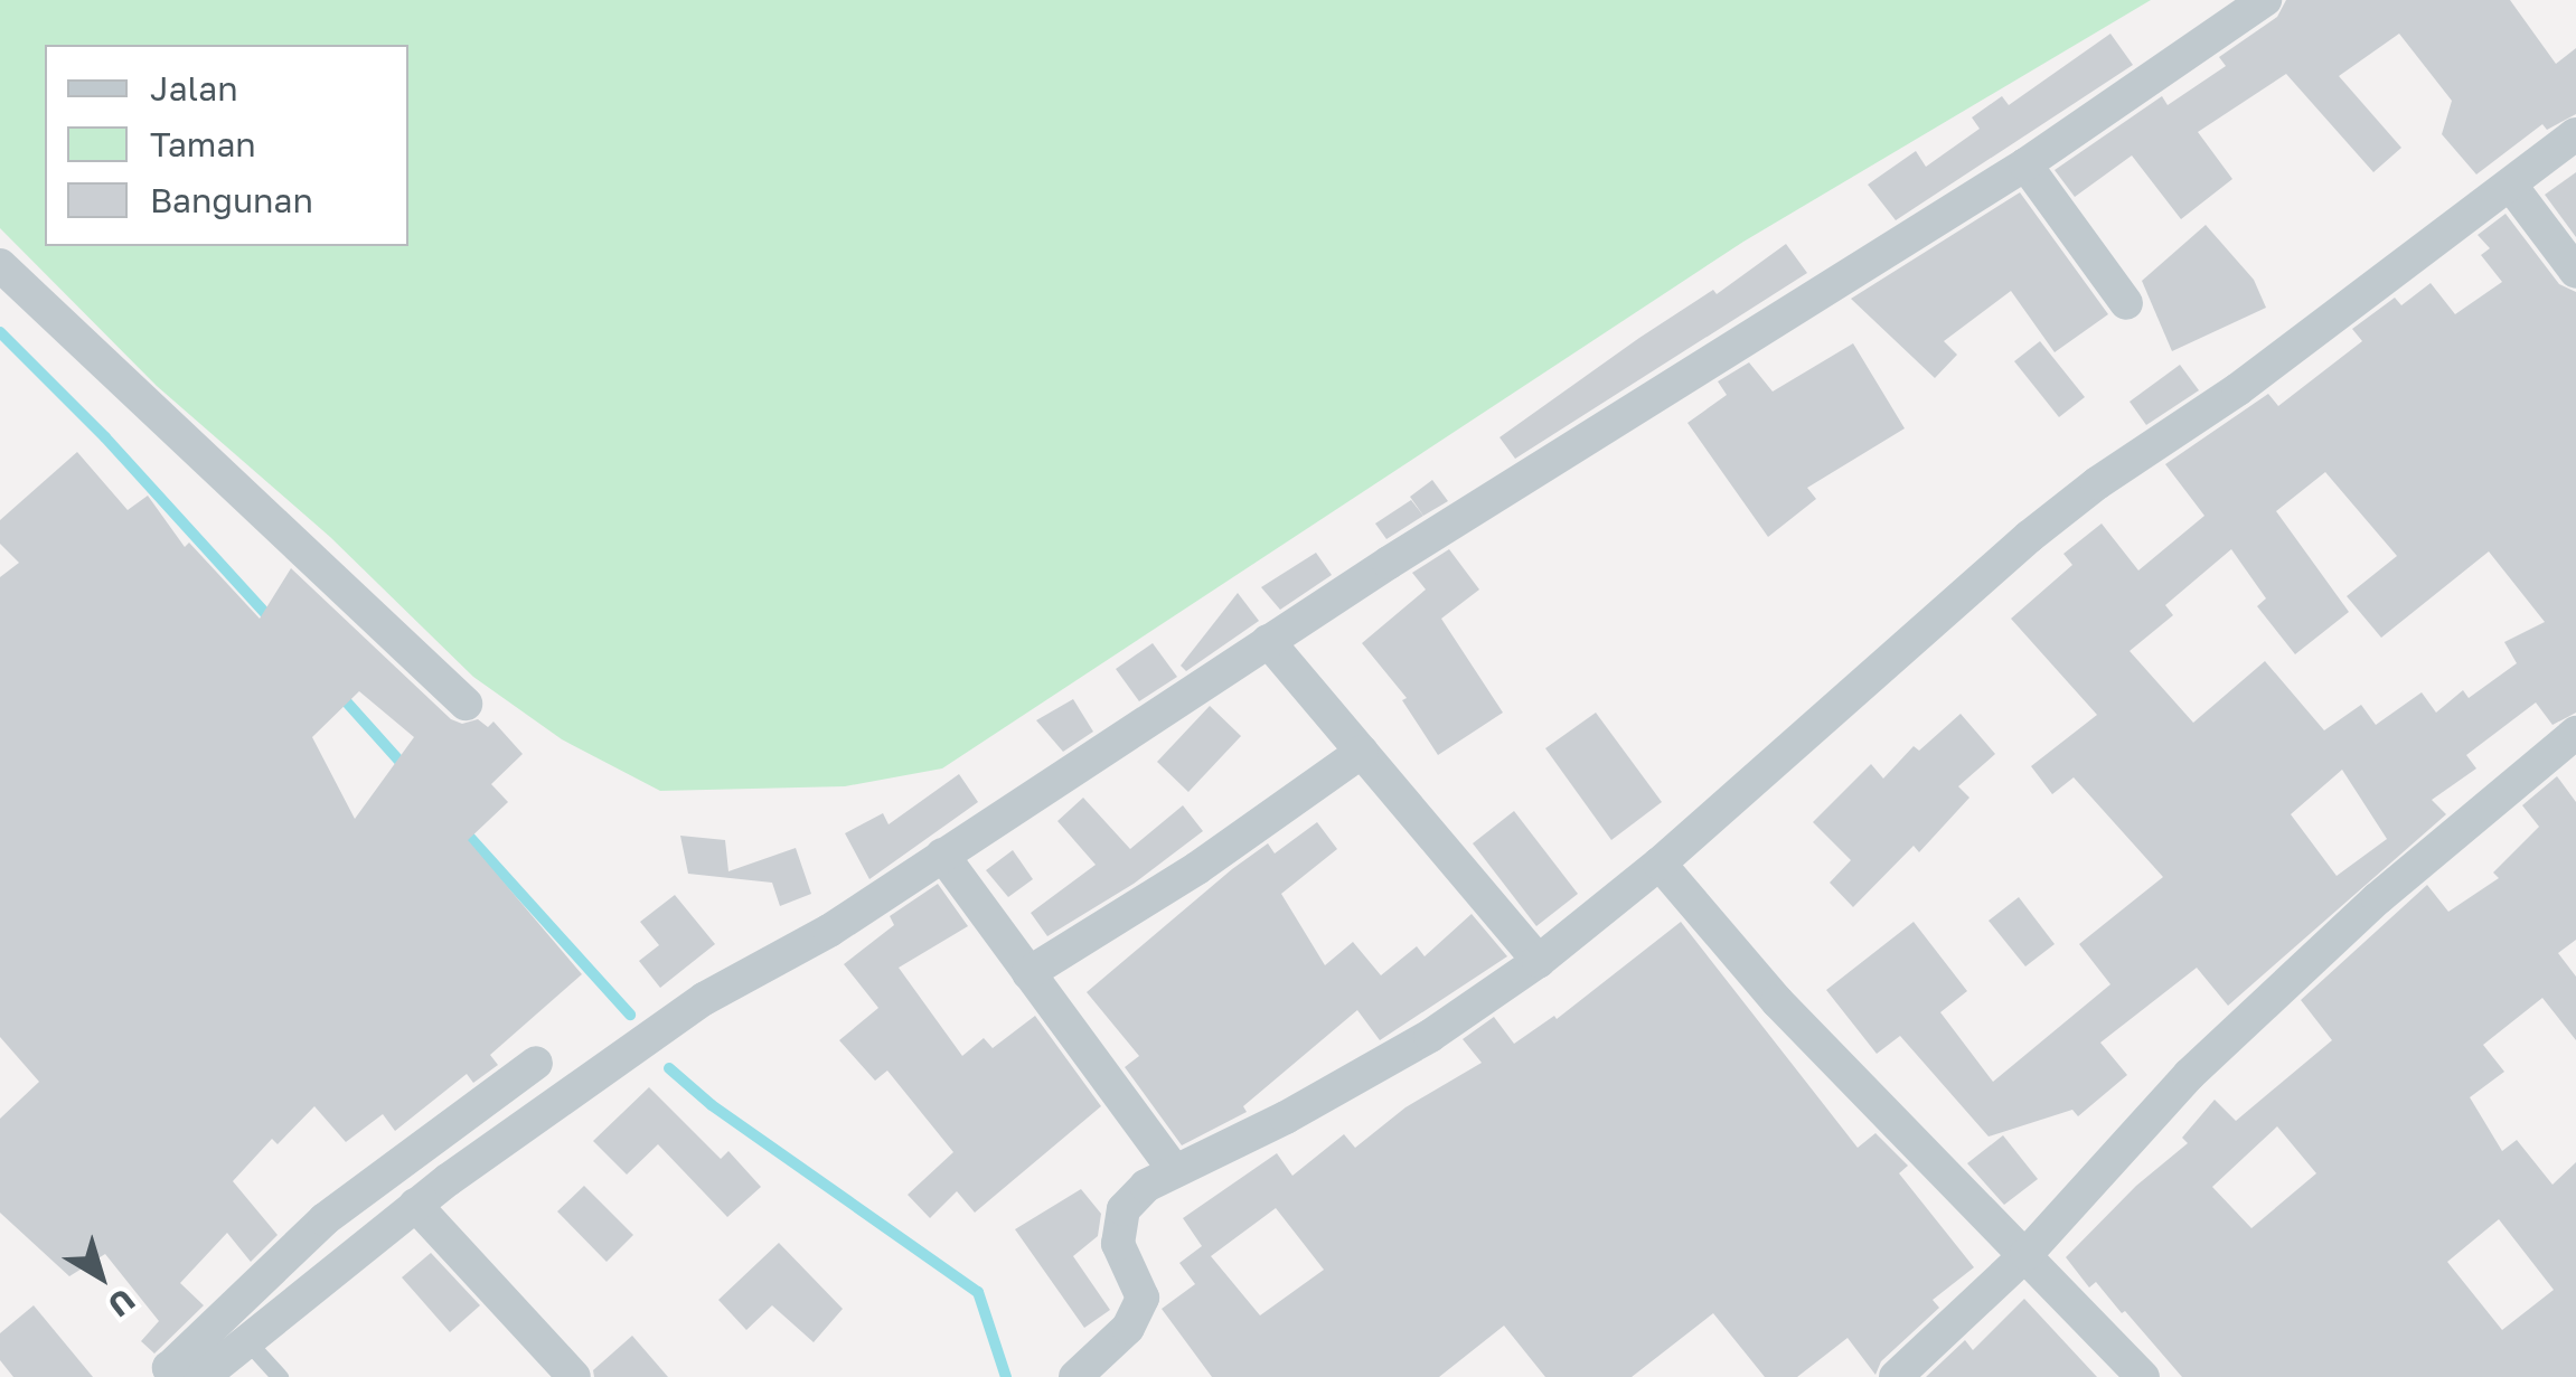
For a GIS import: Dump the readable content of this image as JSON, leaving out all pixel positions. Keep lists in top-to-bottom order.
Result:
{
  "legend": ["Jalan", "Taman", "Bangunan"],
  "north": "bottom right"
}
